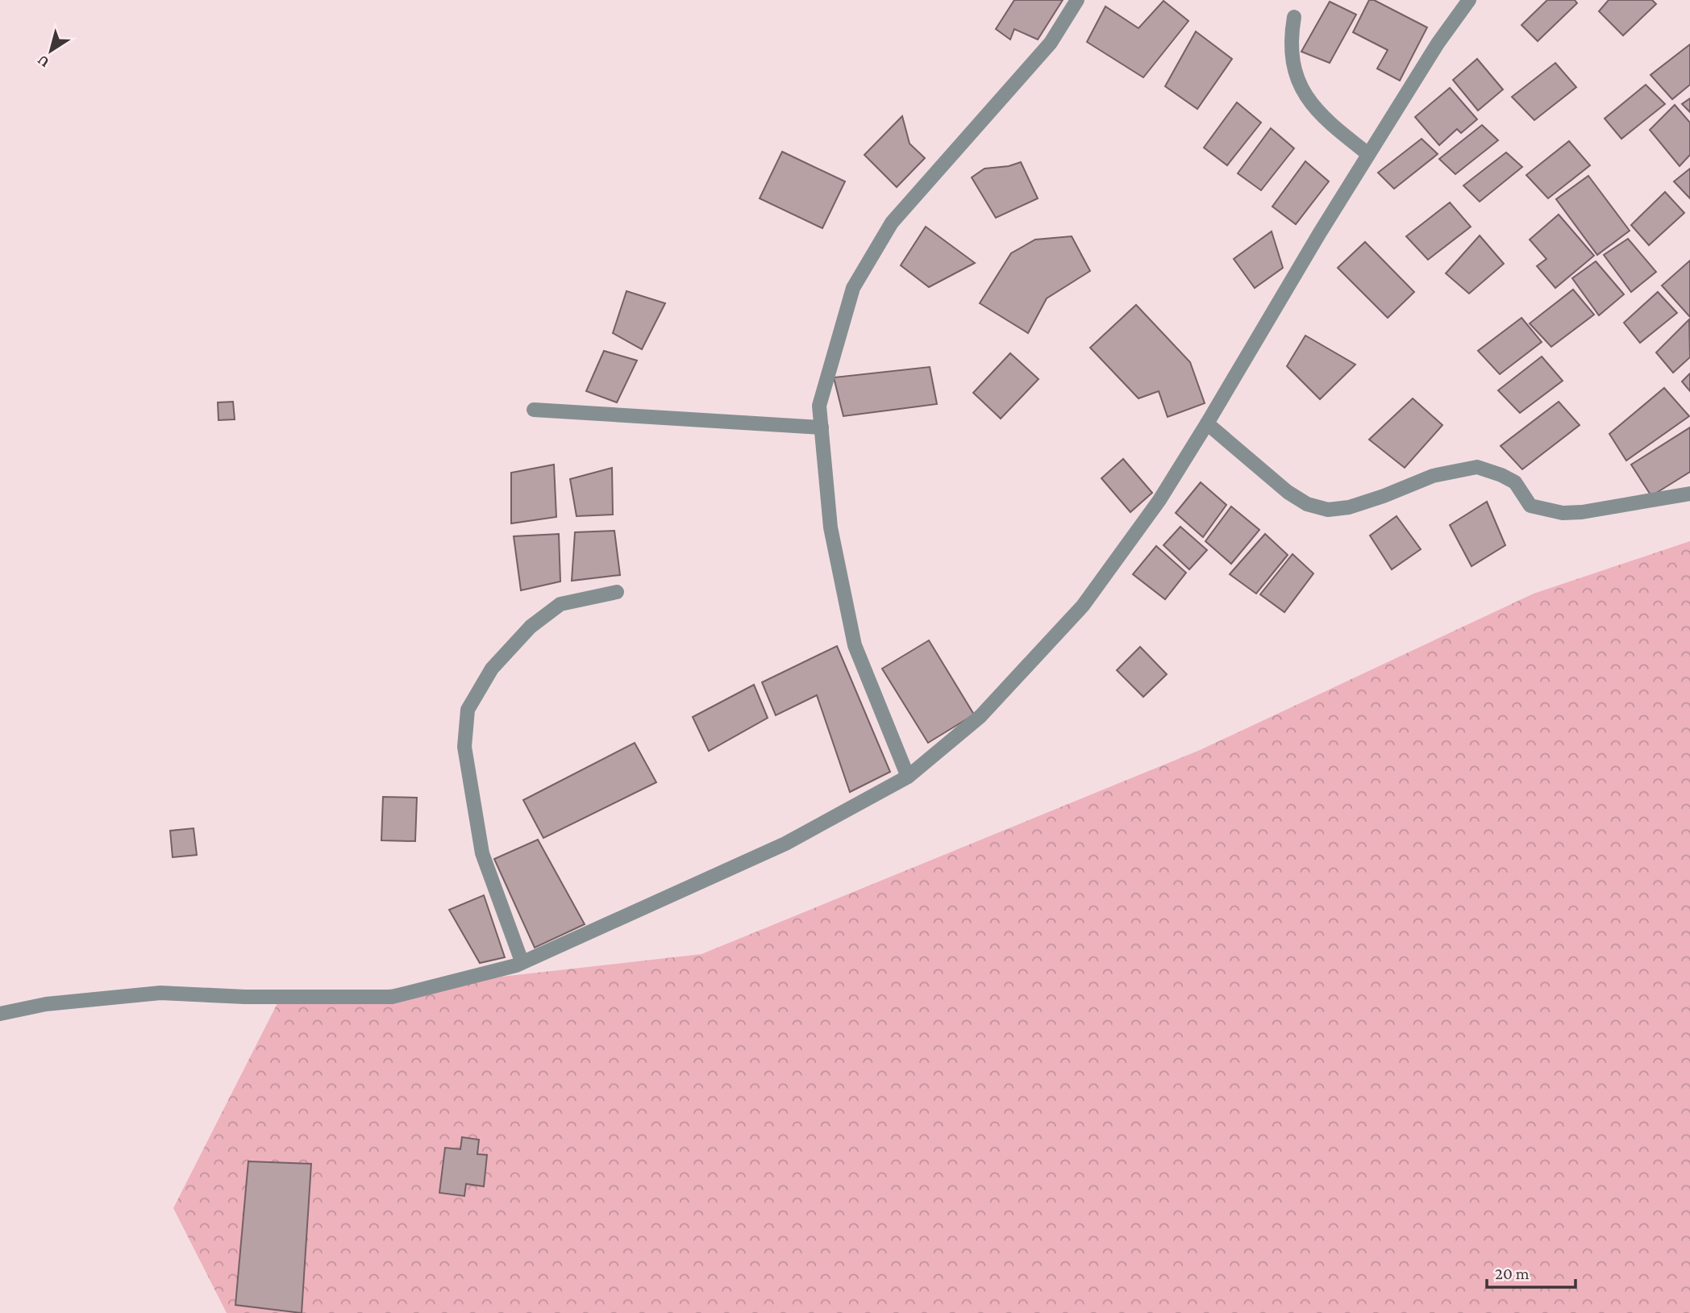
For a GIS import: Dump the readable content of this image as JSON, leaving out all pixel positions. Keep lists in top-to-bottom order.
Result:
{
  "scale_bar": "20 m",
  "north": "bottom left"
}
